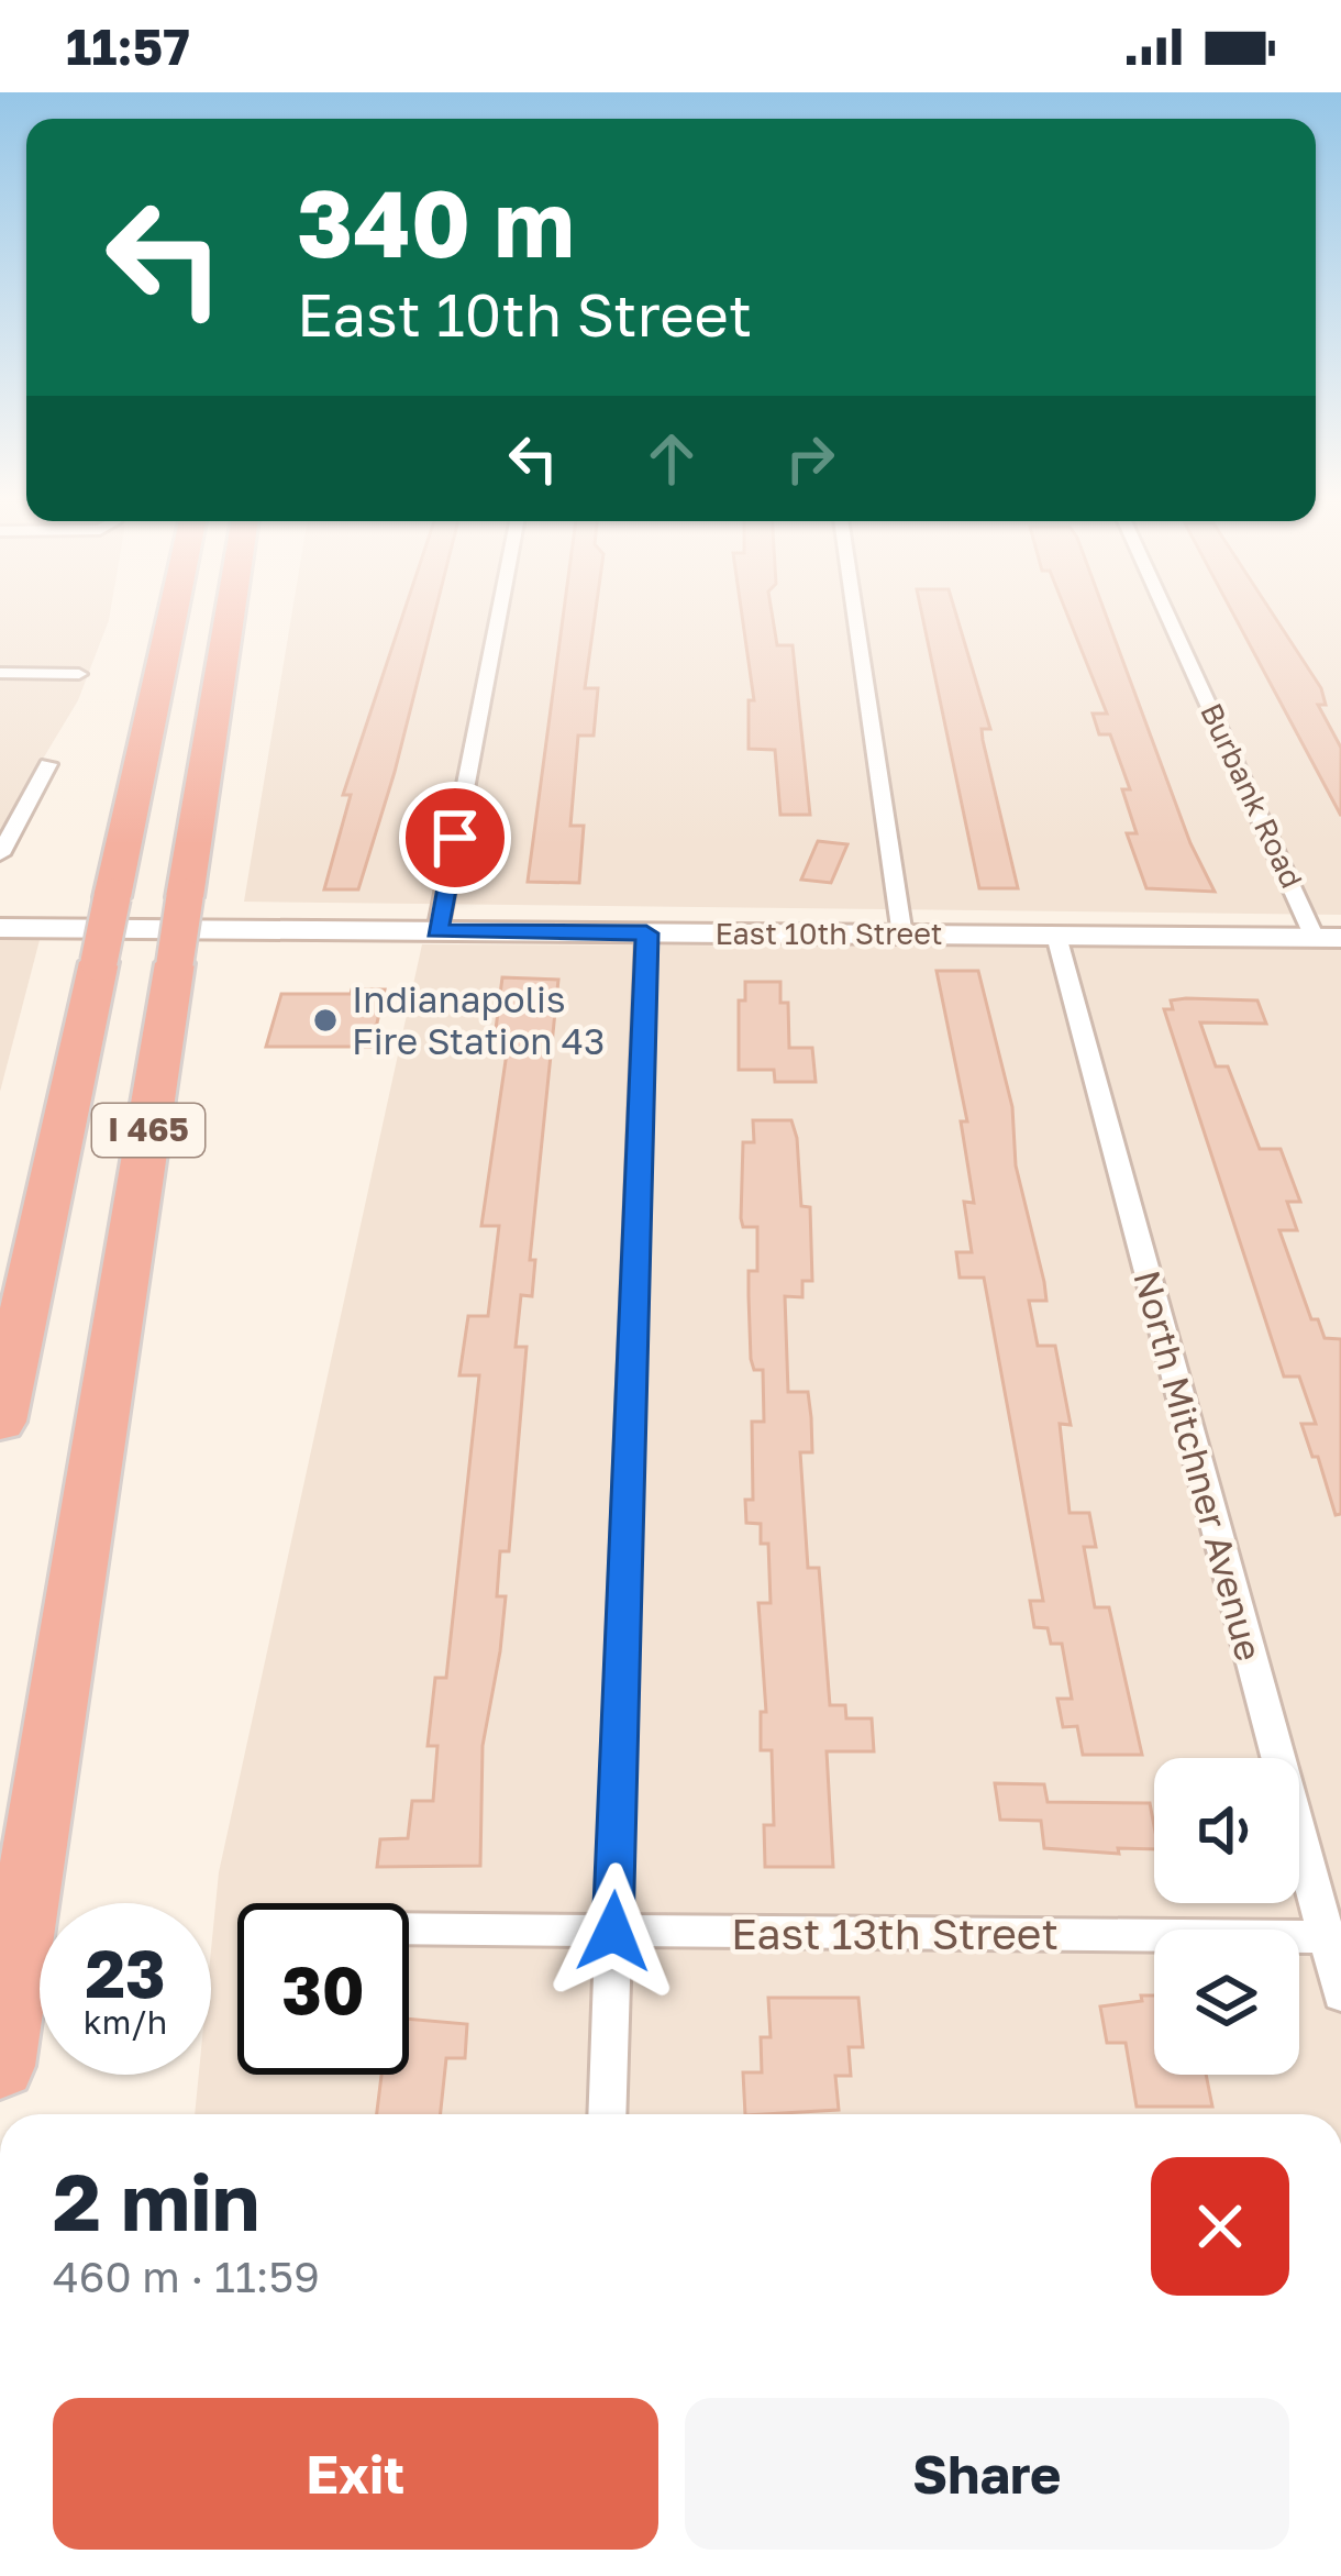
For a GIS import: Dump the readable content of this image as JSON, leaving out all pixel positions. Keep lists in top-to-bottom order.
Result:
{
  "streets": {
    "highway": ["I 465"],
    "main road": ["East 10th Street"],
    "street": ["Burbank Road", "North Mitchner Avenue", "East 13th Street"]
  },
  "crossings": [
    ["Burbank Road", "East 10th Street"],
    ["East 10th Street", "North Mitchner Avenue"],
    ["North Mitchner Avenue", "East 13th Street"]
  ],
  "places": ["Indianapolis Fire Station 43"],
  "page": {
    "status": "11:57",
    "turn": ["340 m", "East 10th Street"],
    "speed": "23 km/h",
    "limit": "30",
    "heading": ["2 min", "460 m · 11:59"],
    "buttons": ["Exit", "Share"]
  }
}
